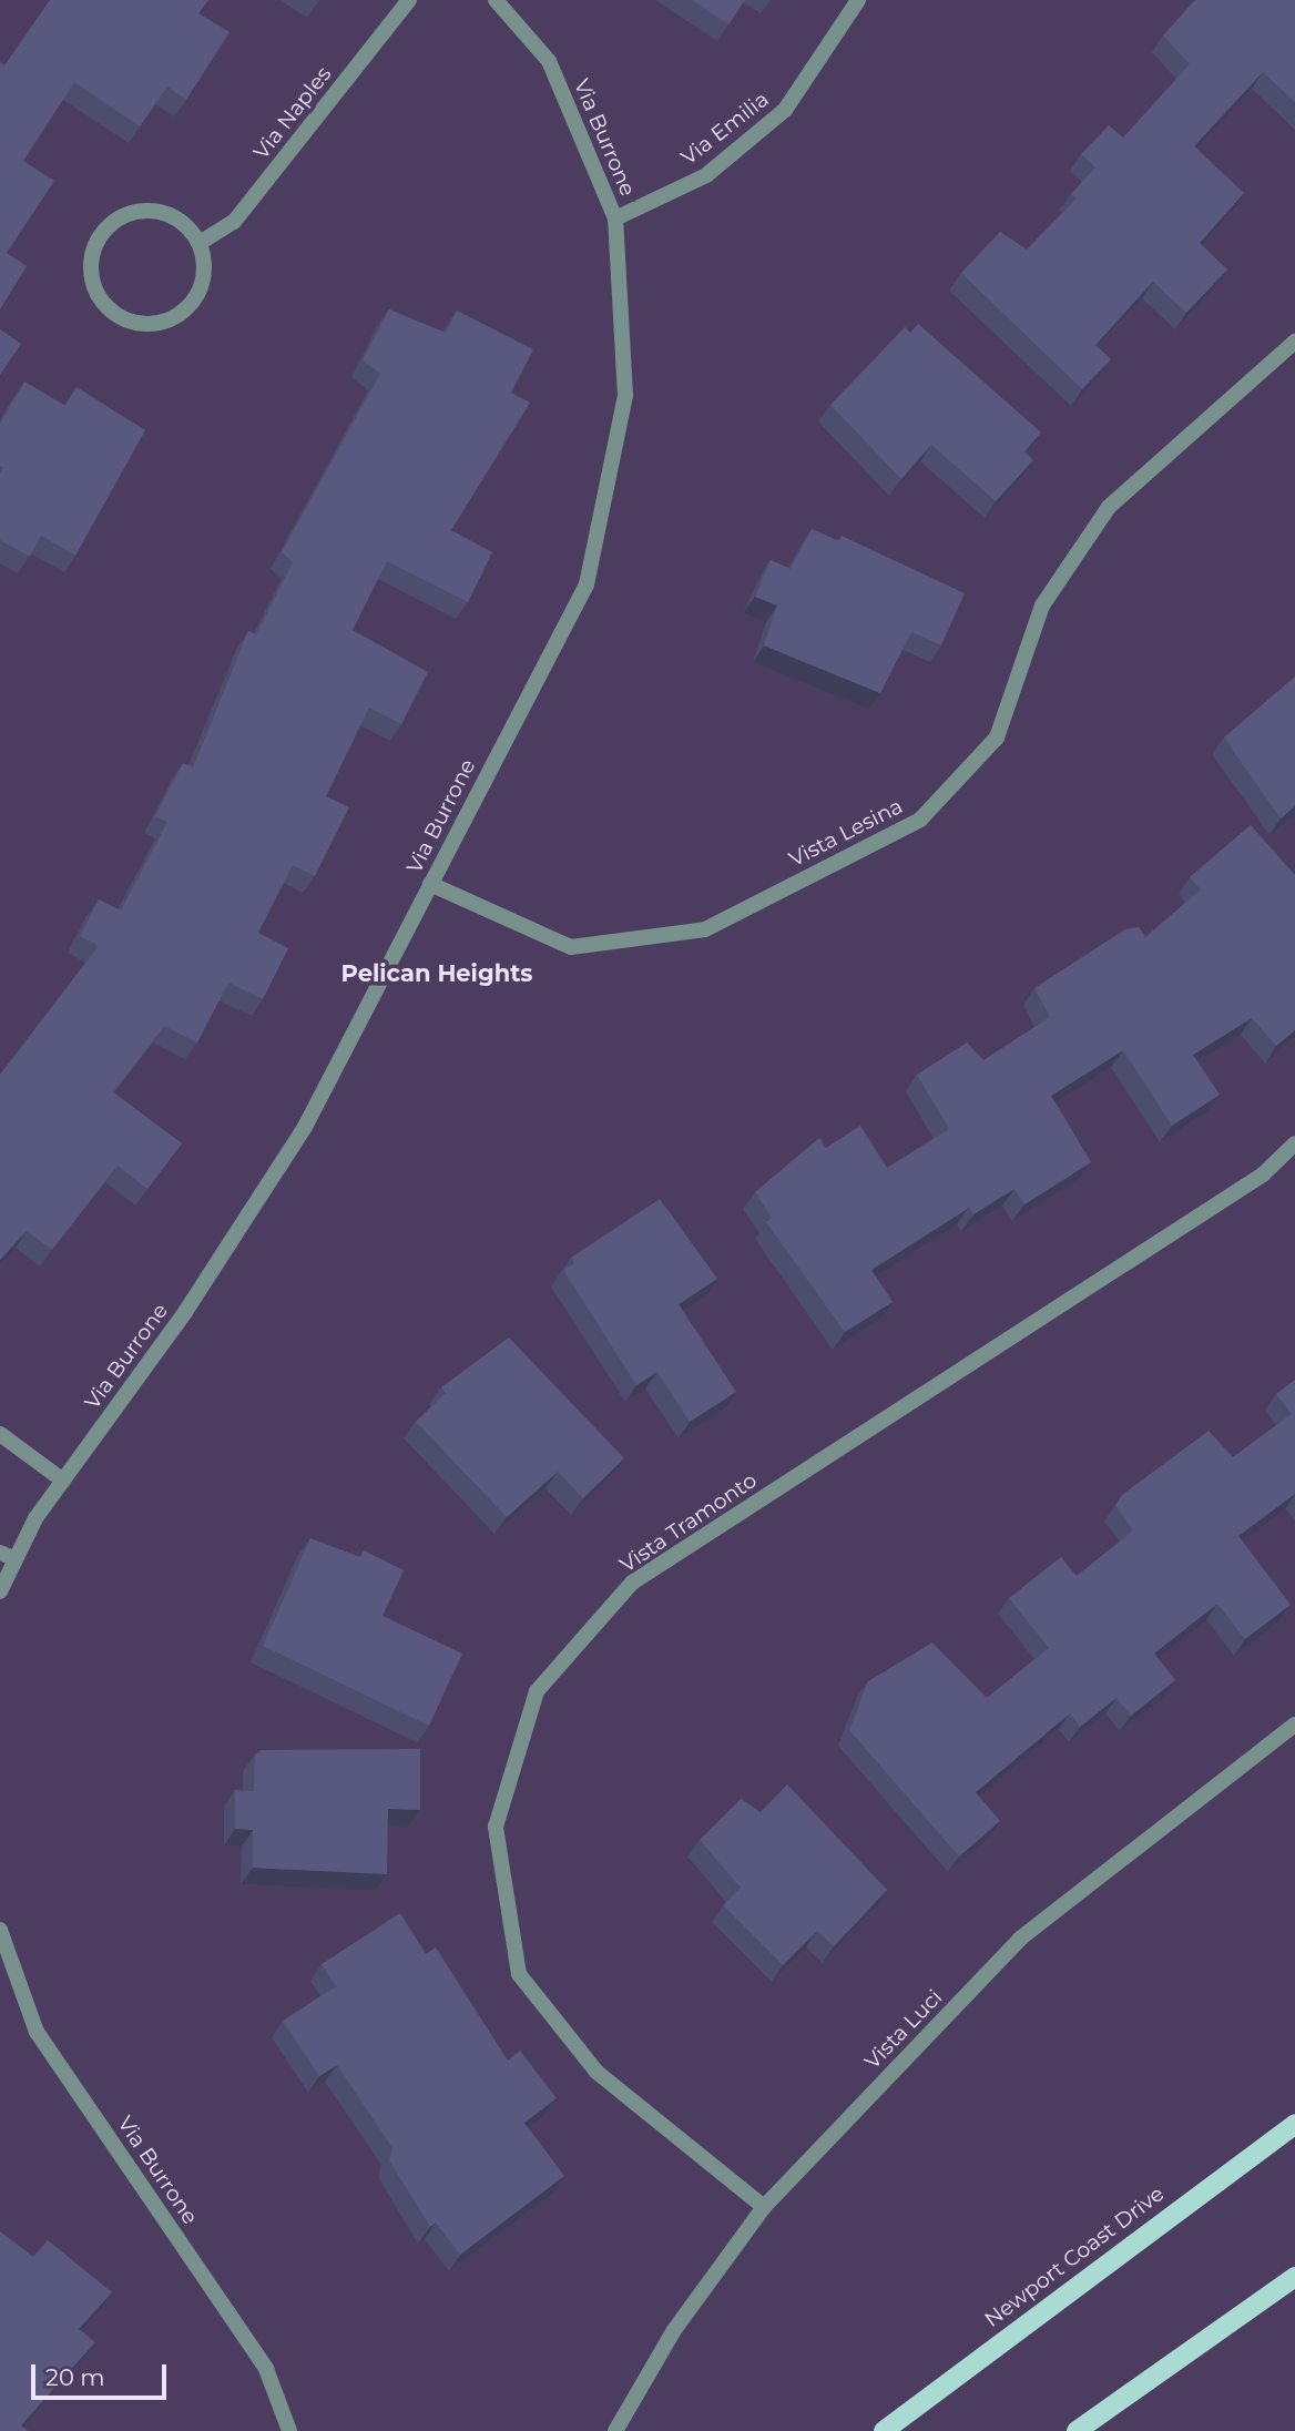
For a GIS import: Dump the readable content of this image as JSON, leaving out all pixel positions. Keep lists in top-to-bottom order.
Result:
{
  "streets": {
    "main road": ["Newport Coast Drive"],
    "street": [
      "Via Naples",
      "Via Emilia",
      "Via Burrone",
      "Vista Lesina",
      "Vista Tramonto",
      "Vista Luci"
    ]
  },
  "crossings": [
    ["Via Emilia", "Via Burrone"],
    ["Via Burrone", "Vista Lesina"],
    ["Vista Tramonto", "Vista Luci"]
  ],
  "districts": ["Pelican Heights"],
  "scale_bar": "20 m"
}
